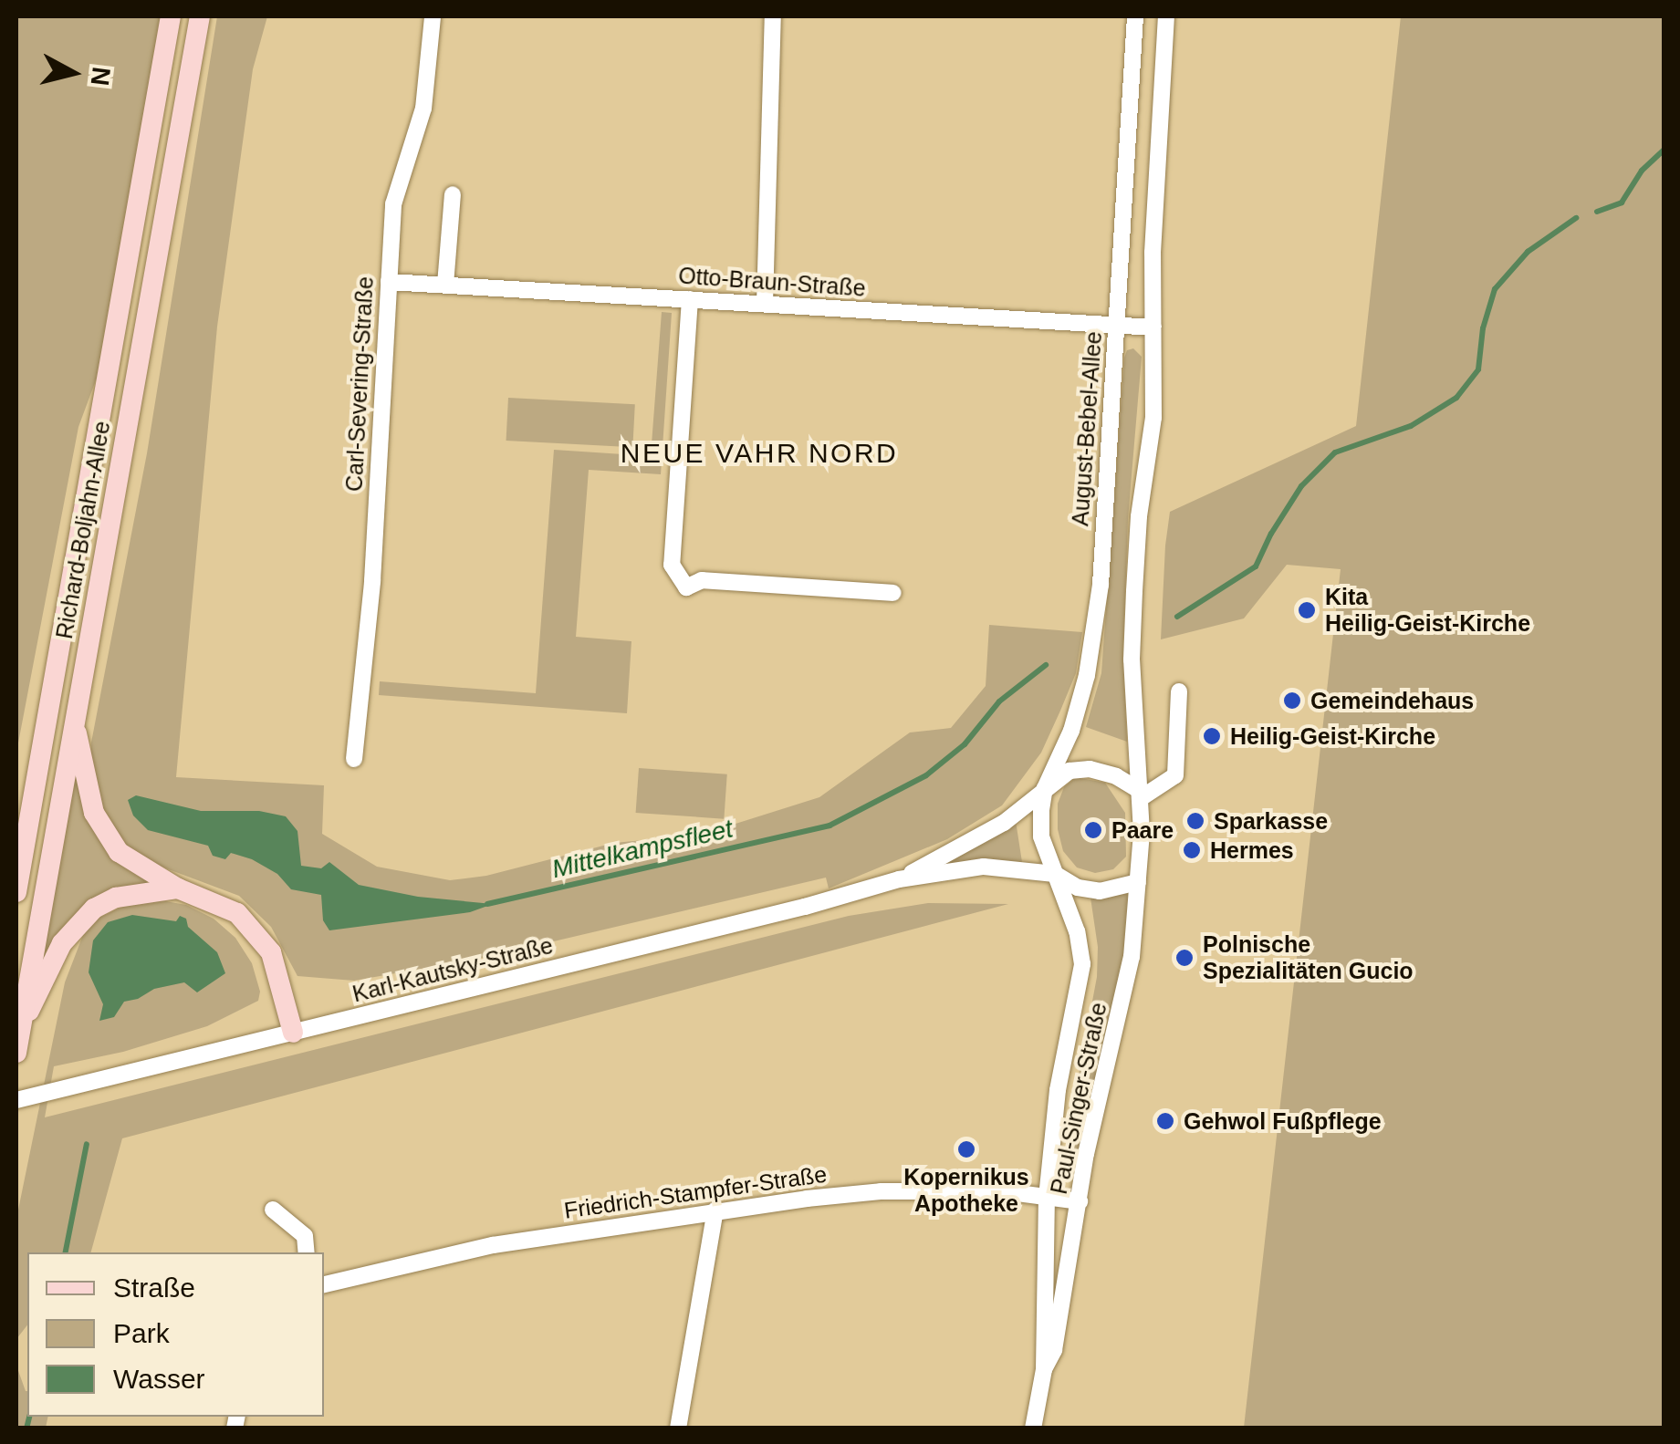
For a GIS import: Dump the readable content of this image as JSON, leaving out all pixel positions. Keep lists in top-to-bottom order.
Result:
{
  "streets": {
    "main road": ["Richard-Boljahn-Allee"],
    "street": [
      "Otto-Braun-Straße",
      "Carl-Severing-Straße",
      "August-Bebel-Allee",
      "Karl-Kautsky-Straße",
      "Paul-Singer-Straße",
      "Friedrich-Stampfer-Straße"
    ]
  },
  "crossings": [
    ["Otto-Braun-Straße", "Carl-Severing-Straße"],
    ["Otto-Braun-Straße", "August-Bebel-Allee"],
    ["August-Bebel-Allee", "Karl-Kautsky-Straße"],
    ["August-Bebel-Allee", "Paul-Singer-Straße"],
    ["Karl-Kautsky-Straße", "Paul-Singer-Straße"],
    ["Paul-Singer-Straße", "Friedrich-Stampfer-Straße"]
  ],
  "districts": ["NEUE VAHR NORD"],
  "water": ["Mittelkampsfleet"],
  "places": [
    "Kita Heilig-Geist-Kirche",
    "Gemeindehaus",
    "Heilig-Geist-Kirche",
    "Sparkasse",
    "Paare",
    "Hermes",
    "Polnische Spezialitäten Gucio",
    "Gehwol Fußpflege",
    "Kopernikus Apotheke"
  ],
  "legend": ["Straße", "Park", "Wasser"],
  "north": "right"
}
